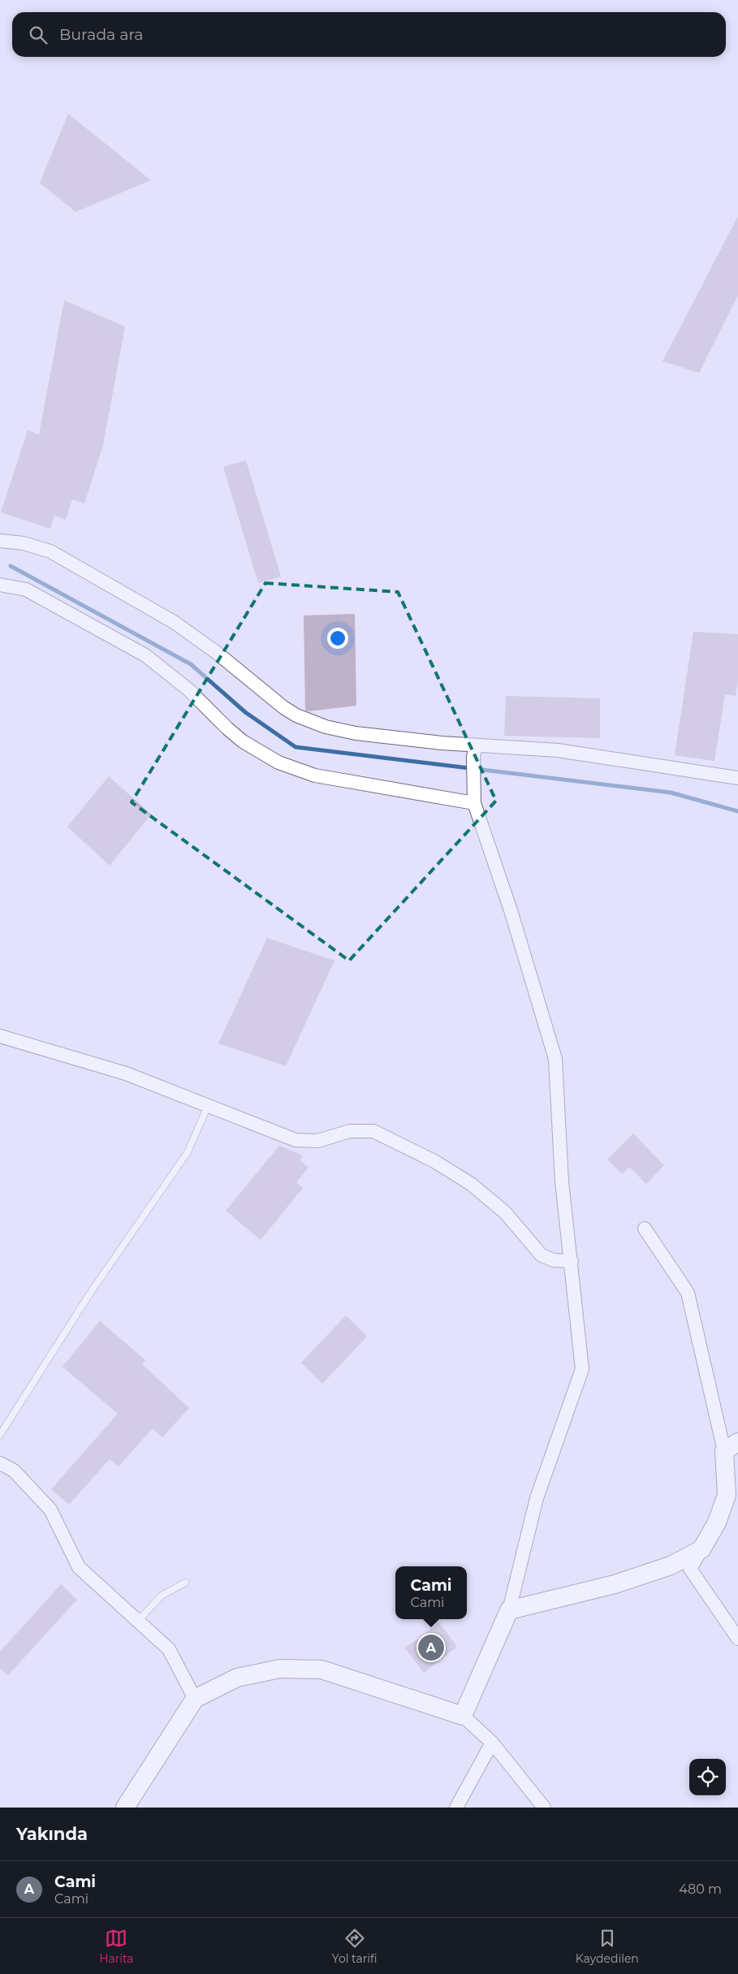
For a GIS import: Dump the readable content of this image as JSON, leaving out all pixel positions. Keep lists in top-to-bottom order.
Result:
{
  "page": {
    "search": "Burada ara",
    "popup": ["Cami", "Cami"],
    "pins": "A",
    "heading": "Yakında",
    "list": [
      {
        "mark": "A",
        "name": "Cami",
        "note": "Cami",
        "value": "480 m"
      }
    ],
    "nav": ["Harita", "Yol tarifi", "Kaydedilen"]
  }
}
